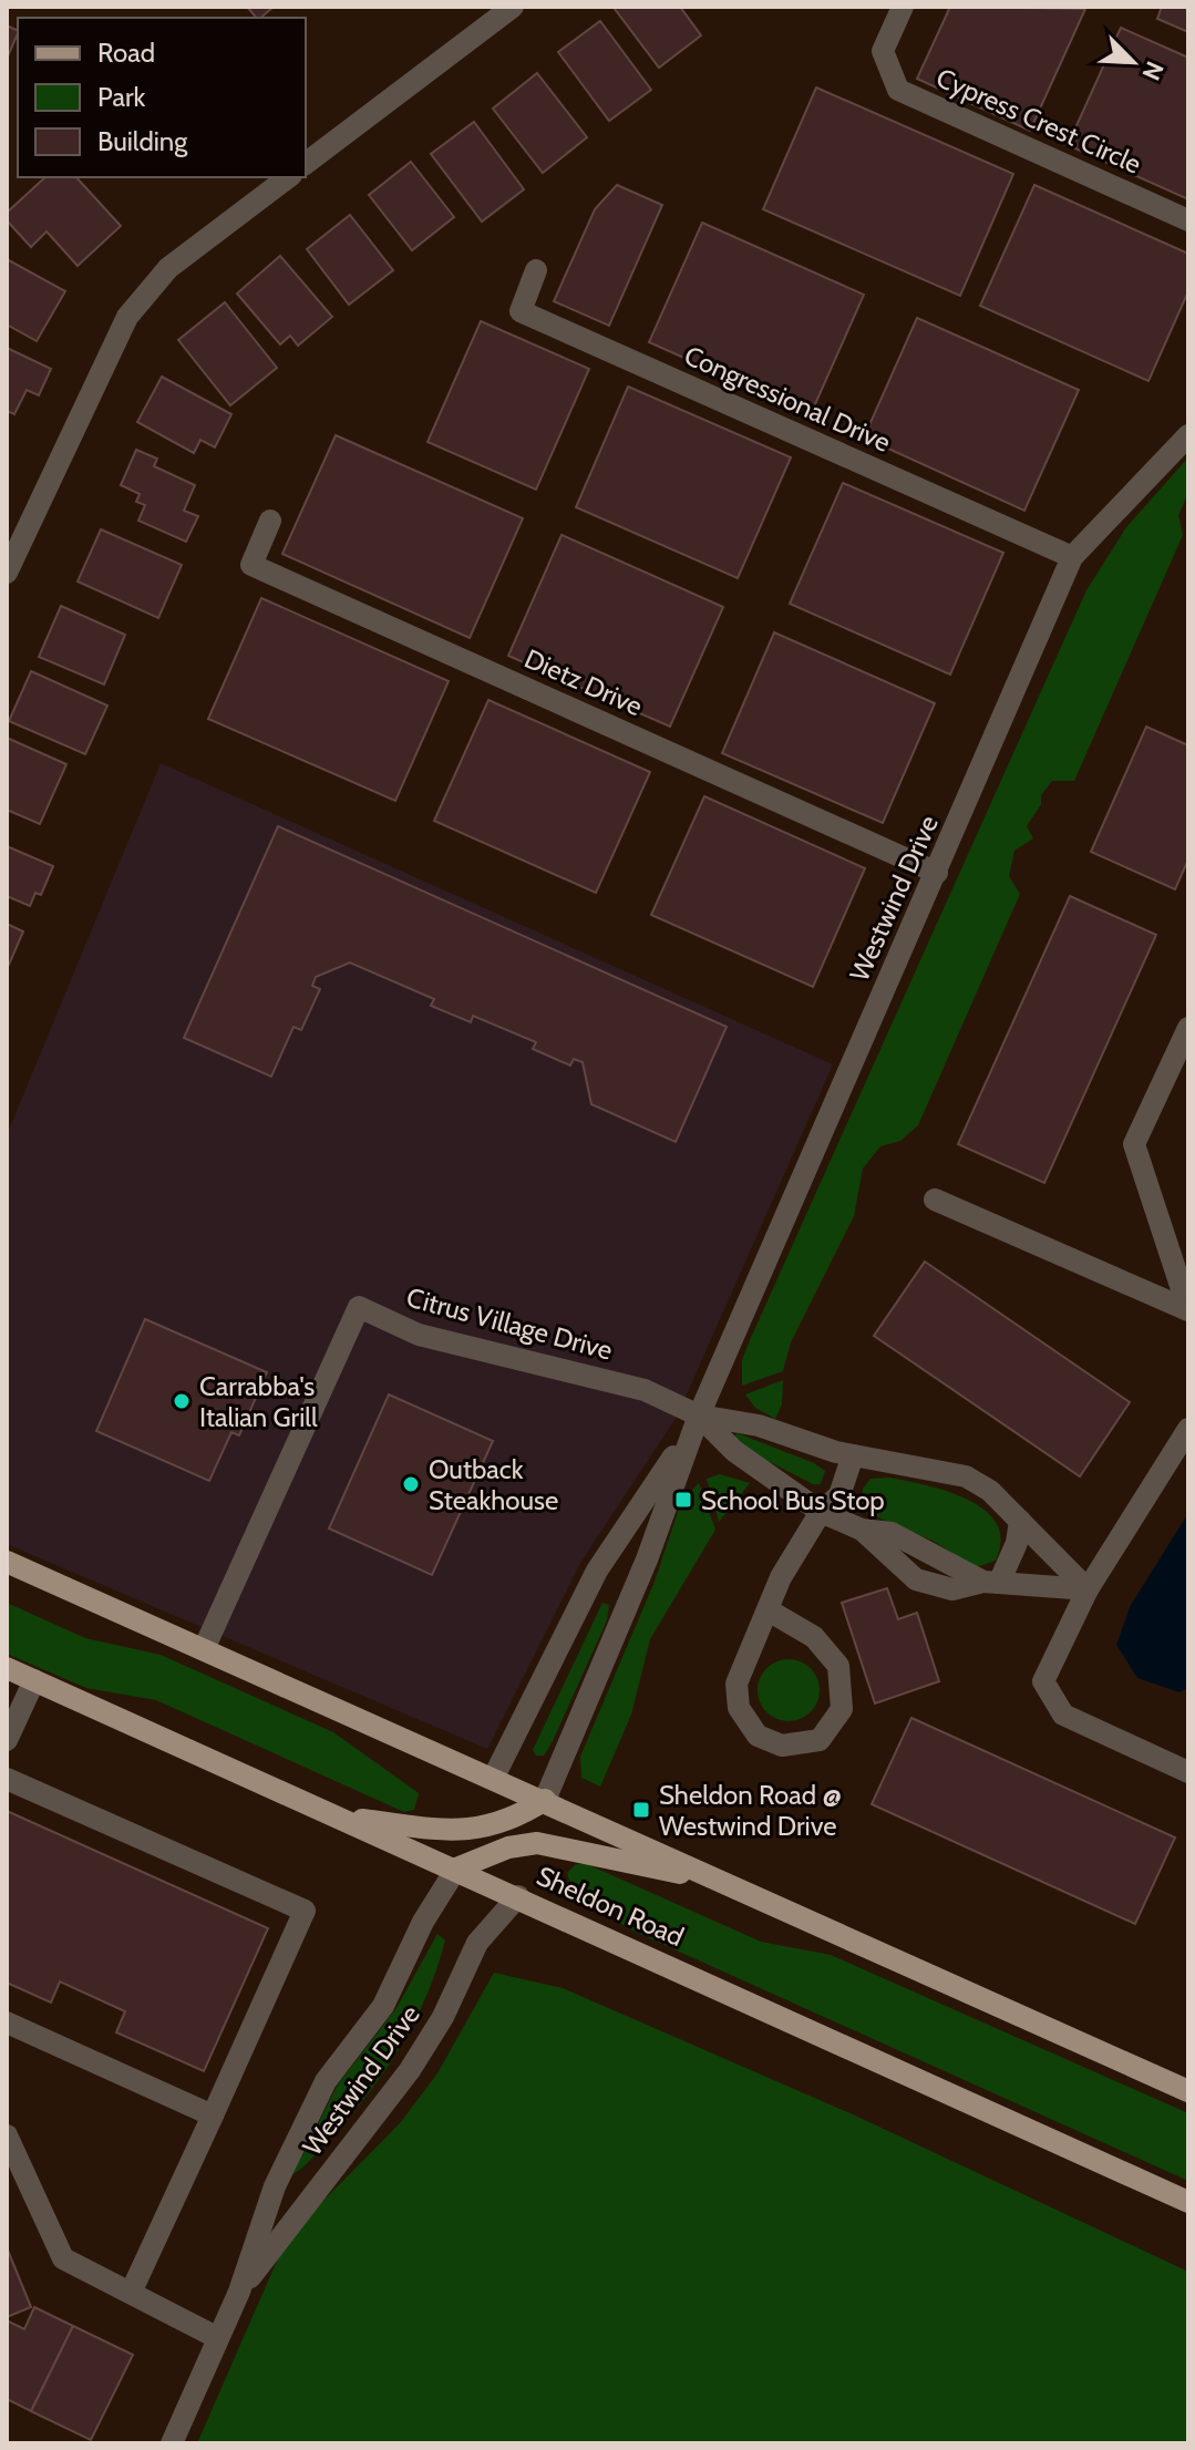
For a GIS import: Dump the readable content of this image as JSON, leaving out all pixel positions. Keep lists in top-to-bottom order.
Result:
{
  "streets": {
    "main road": ["Sheldon Road"],
    "street": [
      "Cypress Crest Circle",
      "Congressional Drive",
      "Dietz Drive",
      "Westwind Drive",
      "Citrus Village Drive"
    ]
  },
  "crossings": [
    ["Congressional Drive", "Westwind Drive"],
    ["Dietz Drive", "Westwind Drive"],
    ["Westwind Drive", "Citrus Village Drive"],
    ["Westwind Drive", "Sheldon Road"]
  ],
  "places": {
    "other": ["Carrabba's Italian Grill", "Outback Steakhouse"],
    "transit": ["School Bus Stop", "Sheldon Road @ Westwind Drive"]
  },
  "legend": ["Road", "Park", "Building"],
  "north": "bottom right"
}
